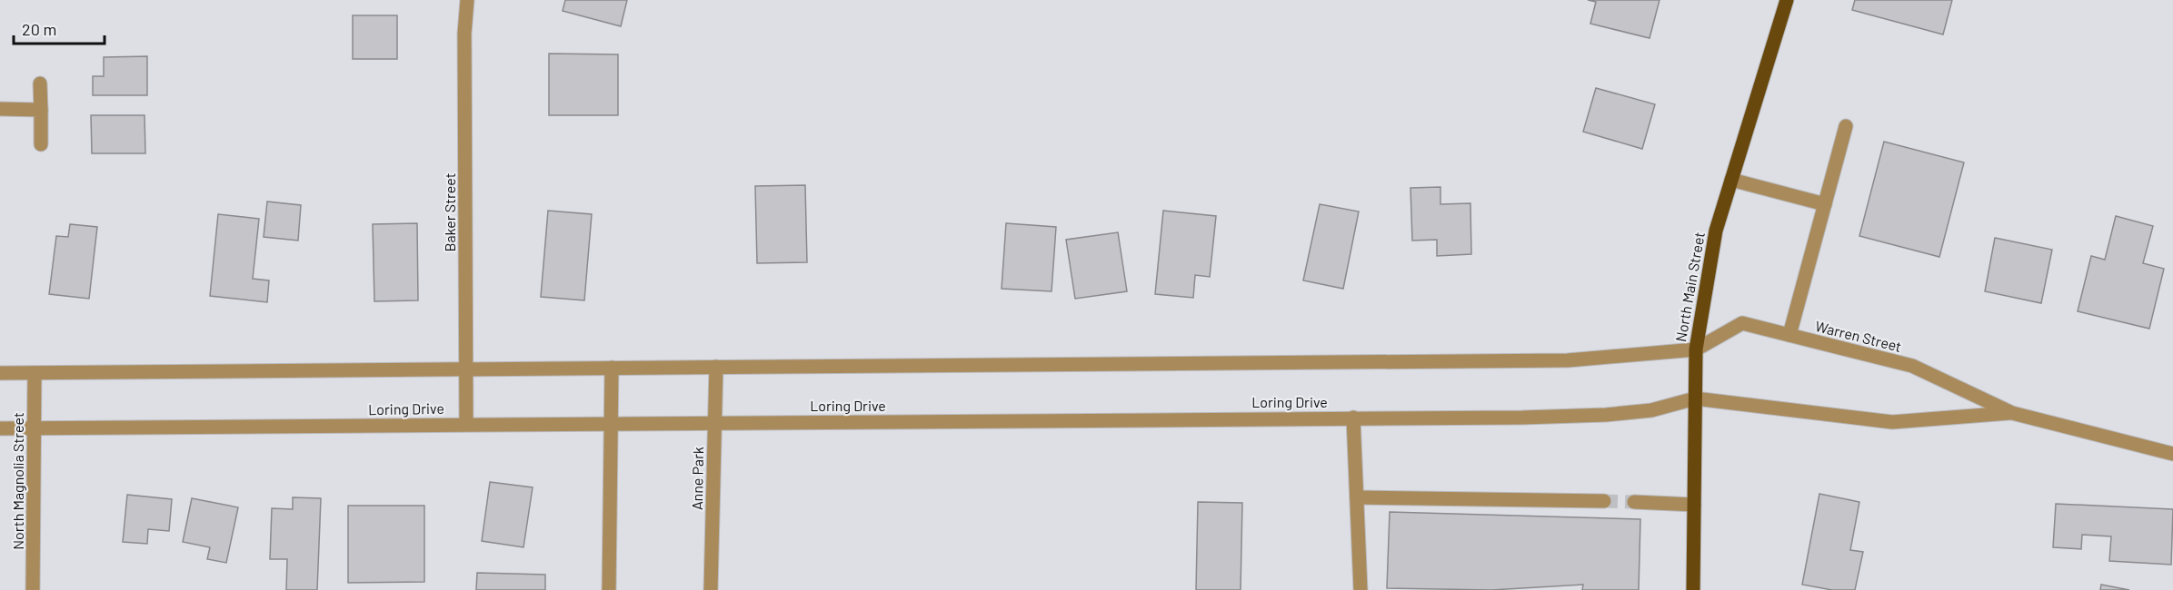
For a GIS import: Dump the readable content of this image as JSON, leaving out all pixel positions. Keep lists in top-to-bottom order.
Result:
{
  "streets": {
    "main road": ["North Main Street"],
    "street": [
      "Baker Street",
      "Warren Street",
      "Loring Drive",
      "Anne Park",
      "North Magnolia Street"
    ]
  },
  "crossings": [
    ["Baker Street", "Loring Drive"],
    ["North Main Street", "Warren Street"],
    ["North Main Street", "Loring Drive"],
    ["Warren Street", "Loring Drive"],
    ["Loring Drive", "Anne Park"],
    ["Loring Drive", "North Magnolia Street"]
  ],
  "scale_bar": "20 m"
}
